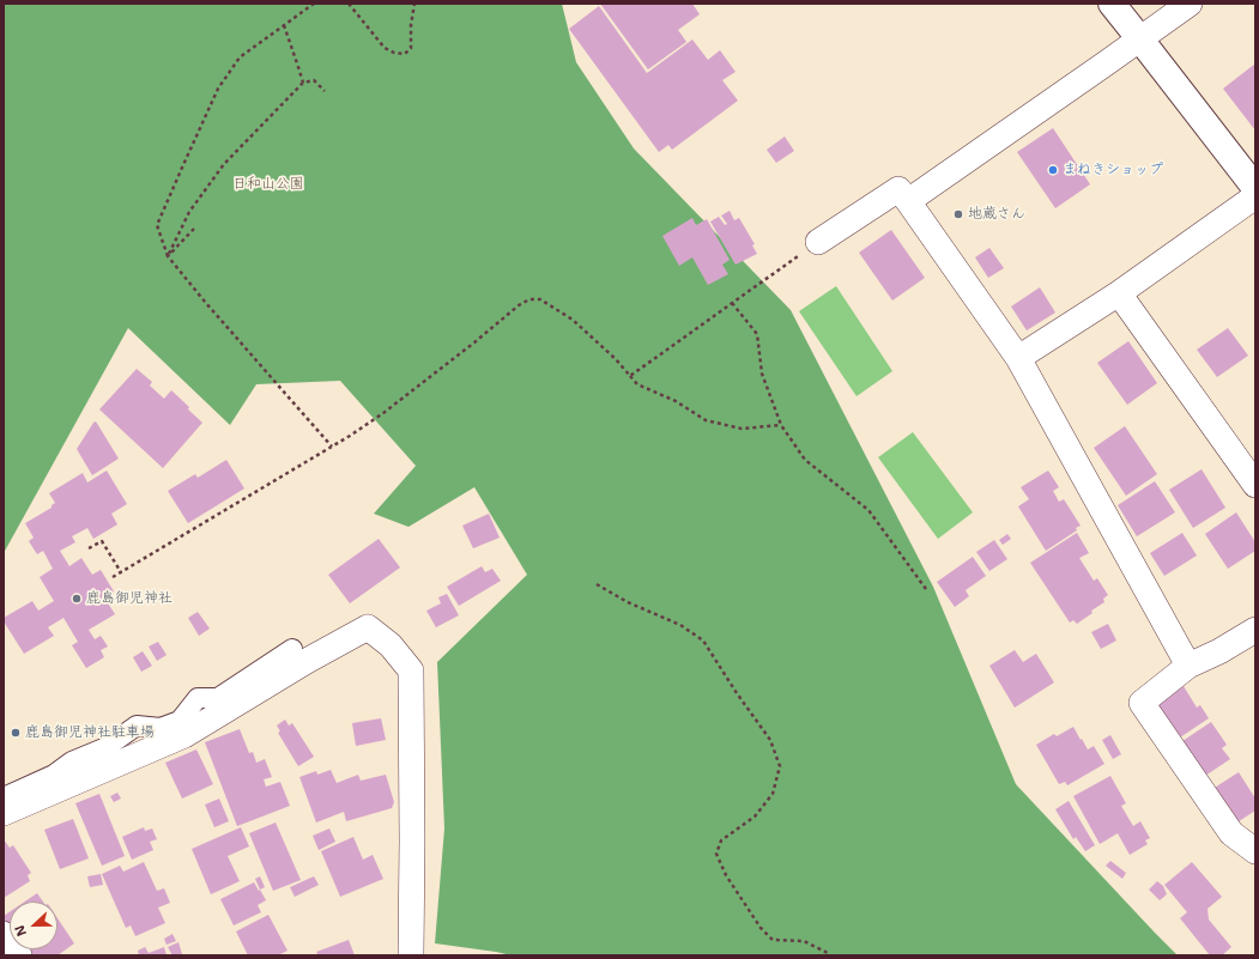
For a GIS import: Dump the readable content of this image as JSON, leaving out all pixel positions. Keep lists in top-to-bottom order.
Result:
{
  "parks": ["日和山公園"],
  "places": [
    "まねきショップ",
    "地蔵さん",
    "鹿島御児神社",
    "鹿島御児神社駐車場"
  ],
  "north": "left"
}
